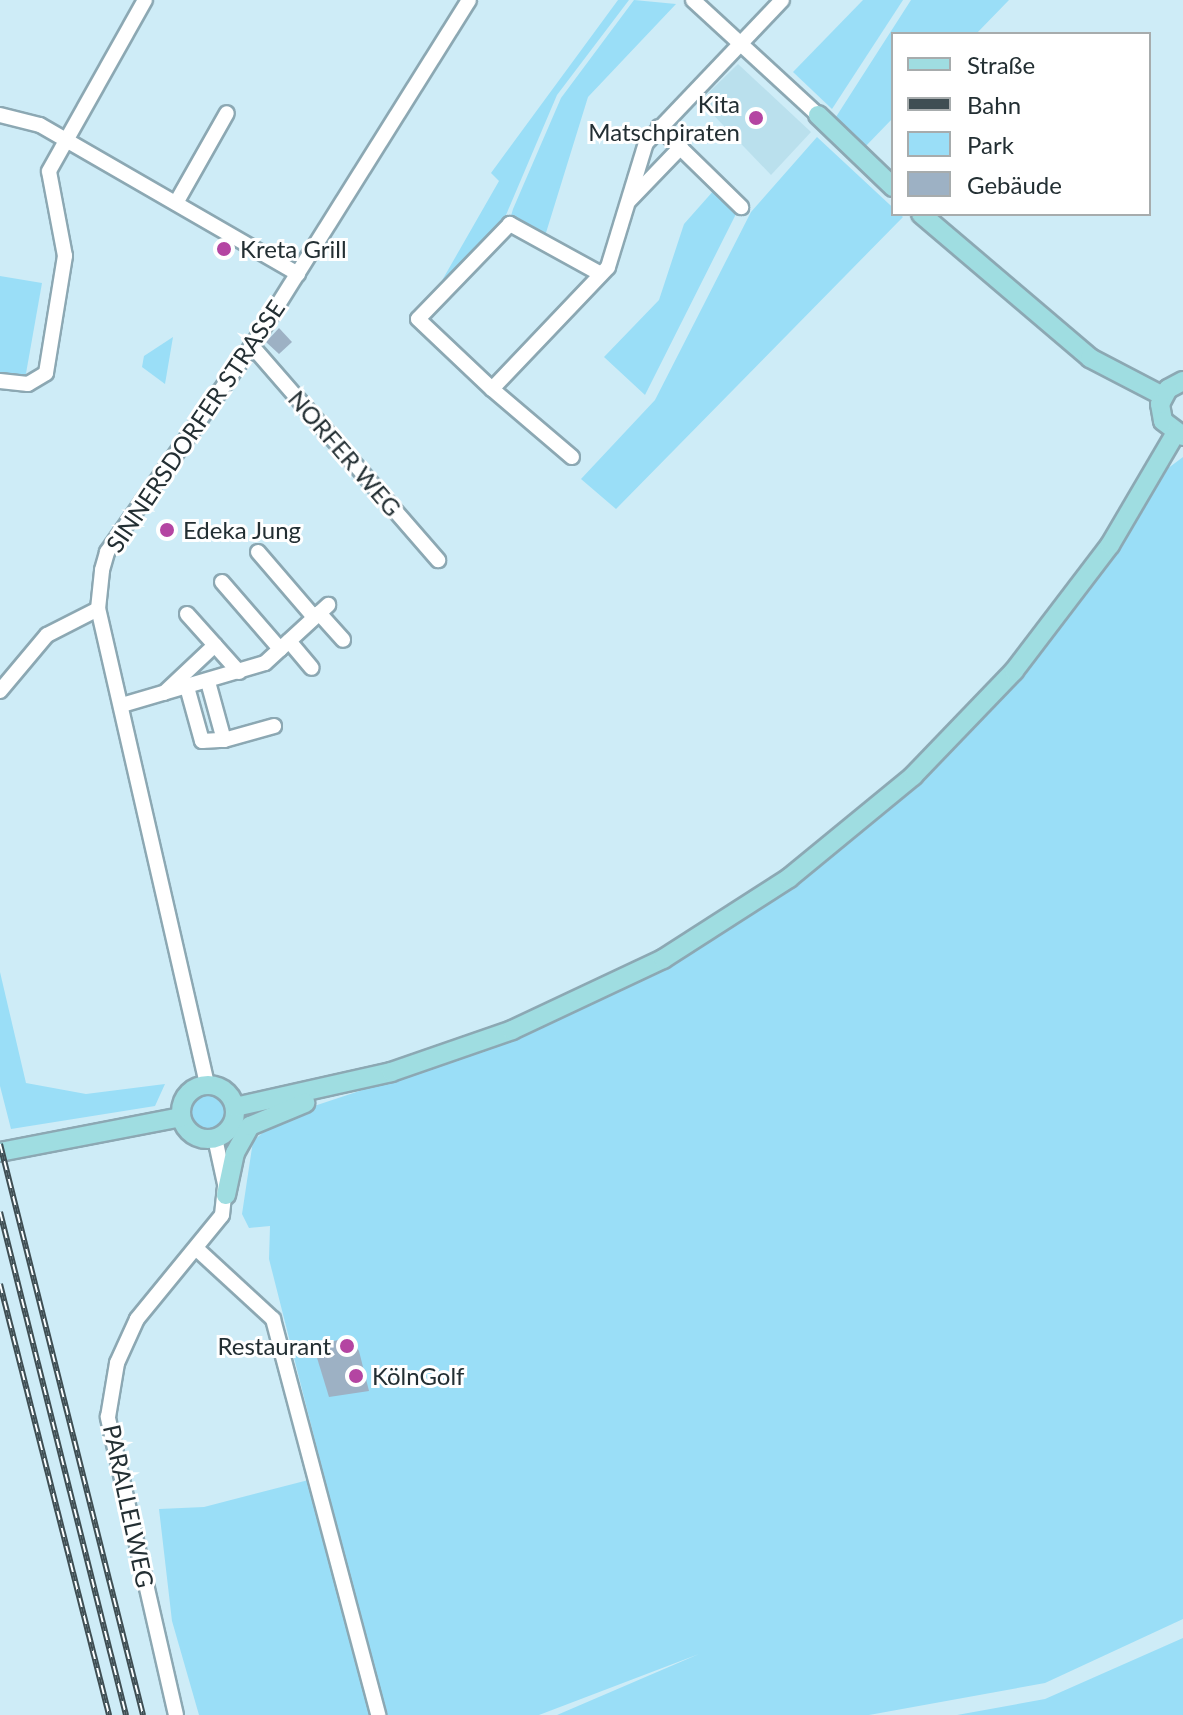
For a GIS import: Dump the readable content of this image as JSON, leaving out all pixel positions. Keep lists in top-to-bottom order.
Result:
{
  "streets": {
    "street": ["SINNERSDORFER STRASSE", "NORFER WEG", "PARALLELWEG"]
  },
  "crossings": [
    ["SINNERSDORFER STRASSE", "NORFER WEG"]
  ],
  "places": [
    "Kita Matschpiraten",
    "Kreta Grill",
    "Edeka Jung",
    "Restaurant",
    "KölnGolf"
  ],
  "legend": [
    "Straße",
    "Bahn",
    "Park",
    "Gebäude"
  ]
}
